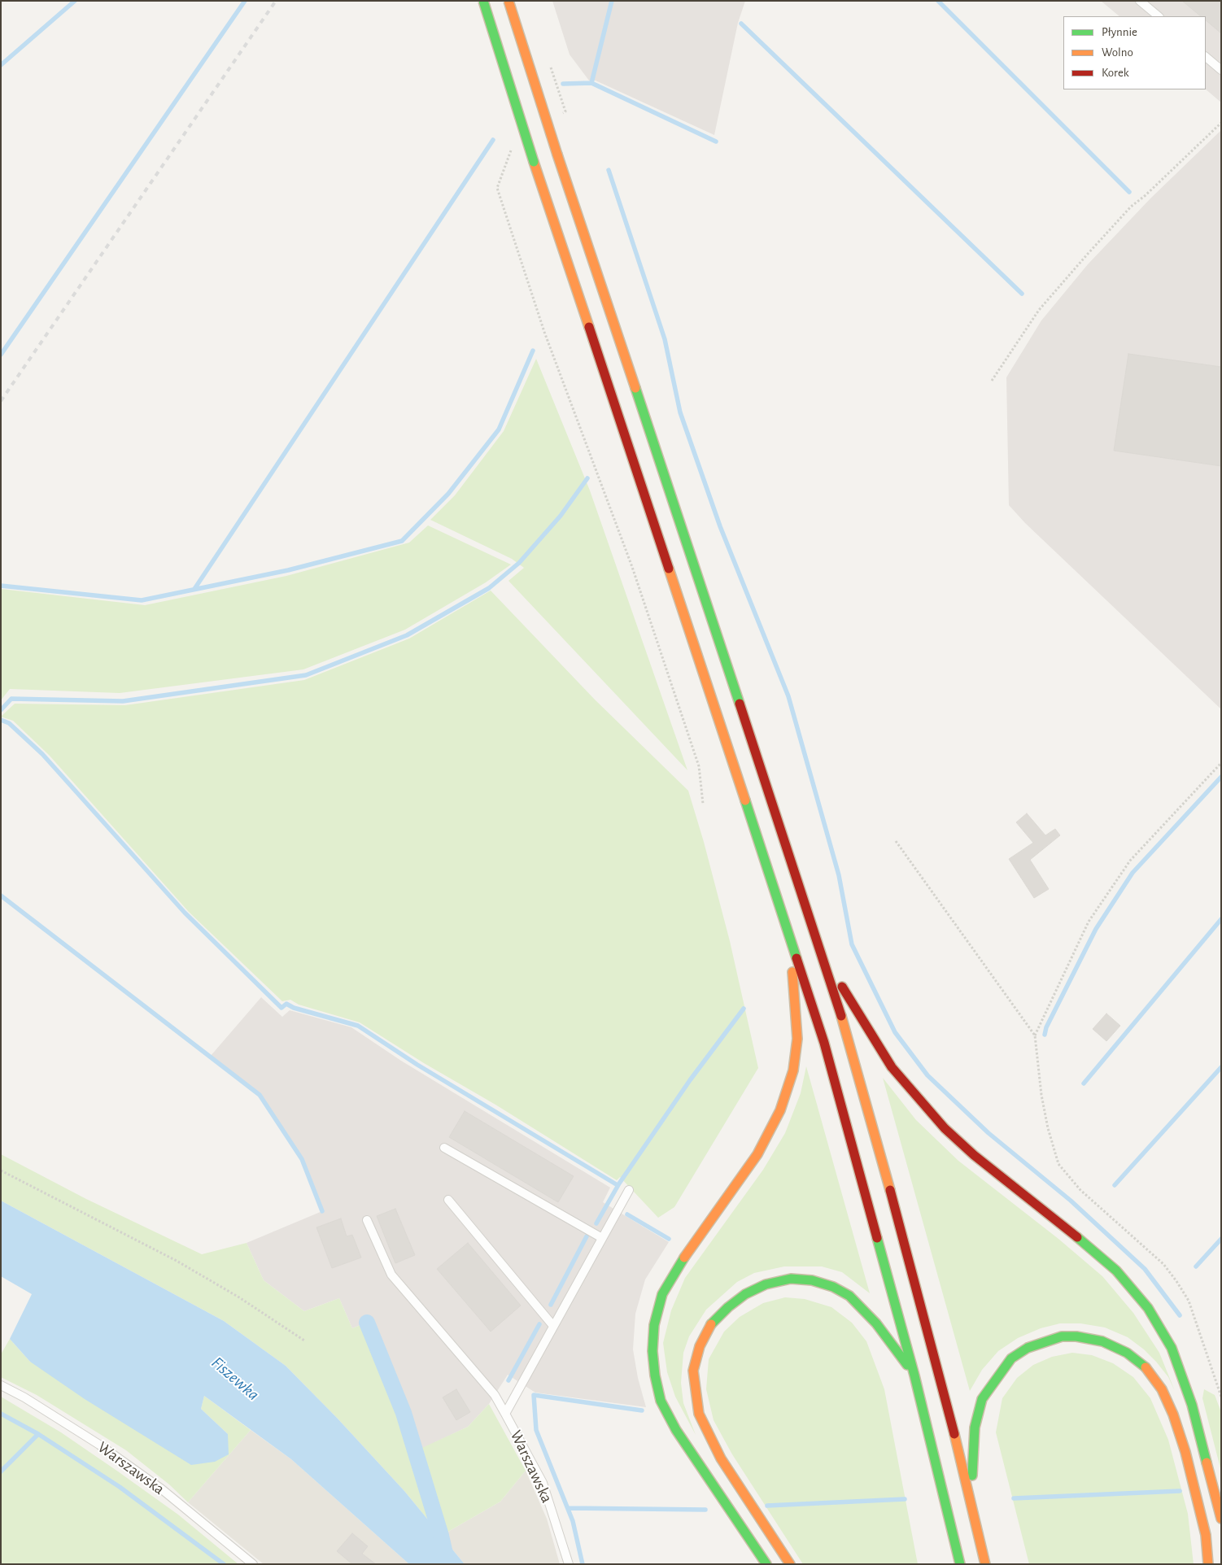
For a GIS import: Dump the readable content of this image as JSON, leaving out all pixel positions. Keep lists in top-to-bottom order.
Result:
{
  "streets": {
    "lane": ["Warszawska"]
  },
  "water": ["Fiszewka"],
  "legend": ["Płynnie", "Wolno", "Korek"]
}
